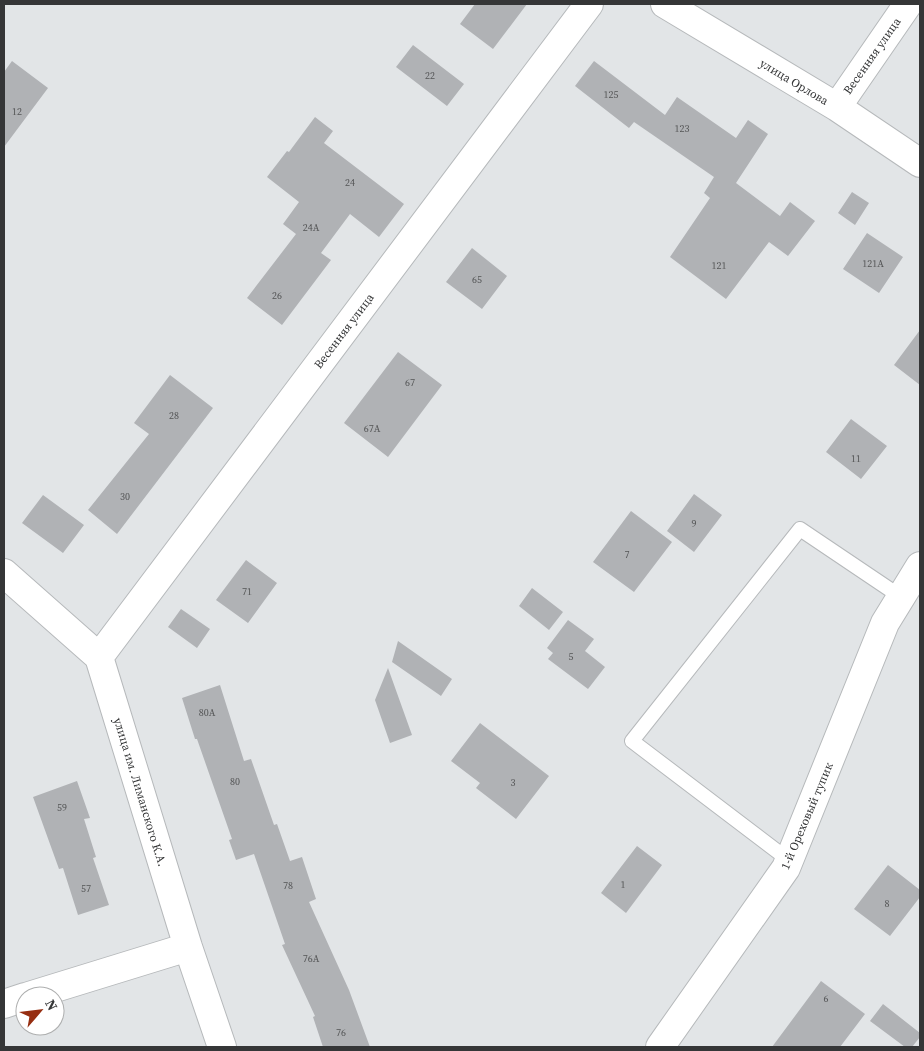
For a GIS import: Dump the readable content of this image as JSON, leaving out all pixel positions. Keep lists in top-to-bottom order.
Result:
{
  "streets": {
    "street": [
      "Весенняя улица",
      "улица Орлова",
      "улица им. Лиманского К.А.",
      "1-й Ореховый тупик"
    ]
  },
  "crossings": [
    ["Весенняя улица", "улица Орлова"],
    ["Весенняя улица", "улица им. Лиманского К.А."]
  ],
  "house_numbers": [
    "22",
    "125",
    "12",
    "123",
    "24",
    "24А",
    "121А",
    "121",
    "65",
    "26",
    "67",
    "28",
    "67А",
    "11",
    "30",
    "9",
    "7",
    "71",
    "5",
    "80А",
    "80",
    "3",
    "59",
    "1",
    "78",
    "57",
    "8",
    "76А",
    "6",
    "76"
  ],
  "north": "top right"
}
